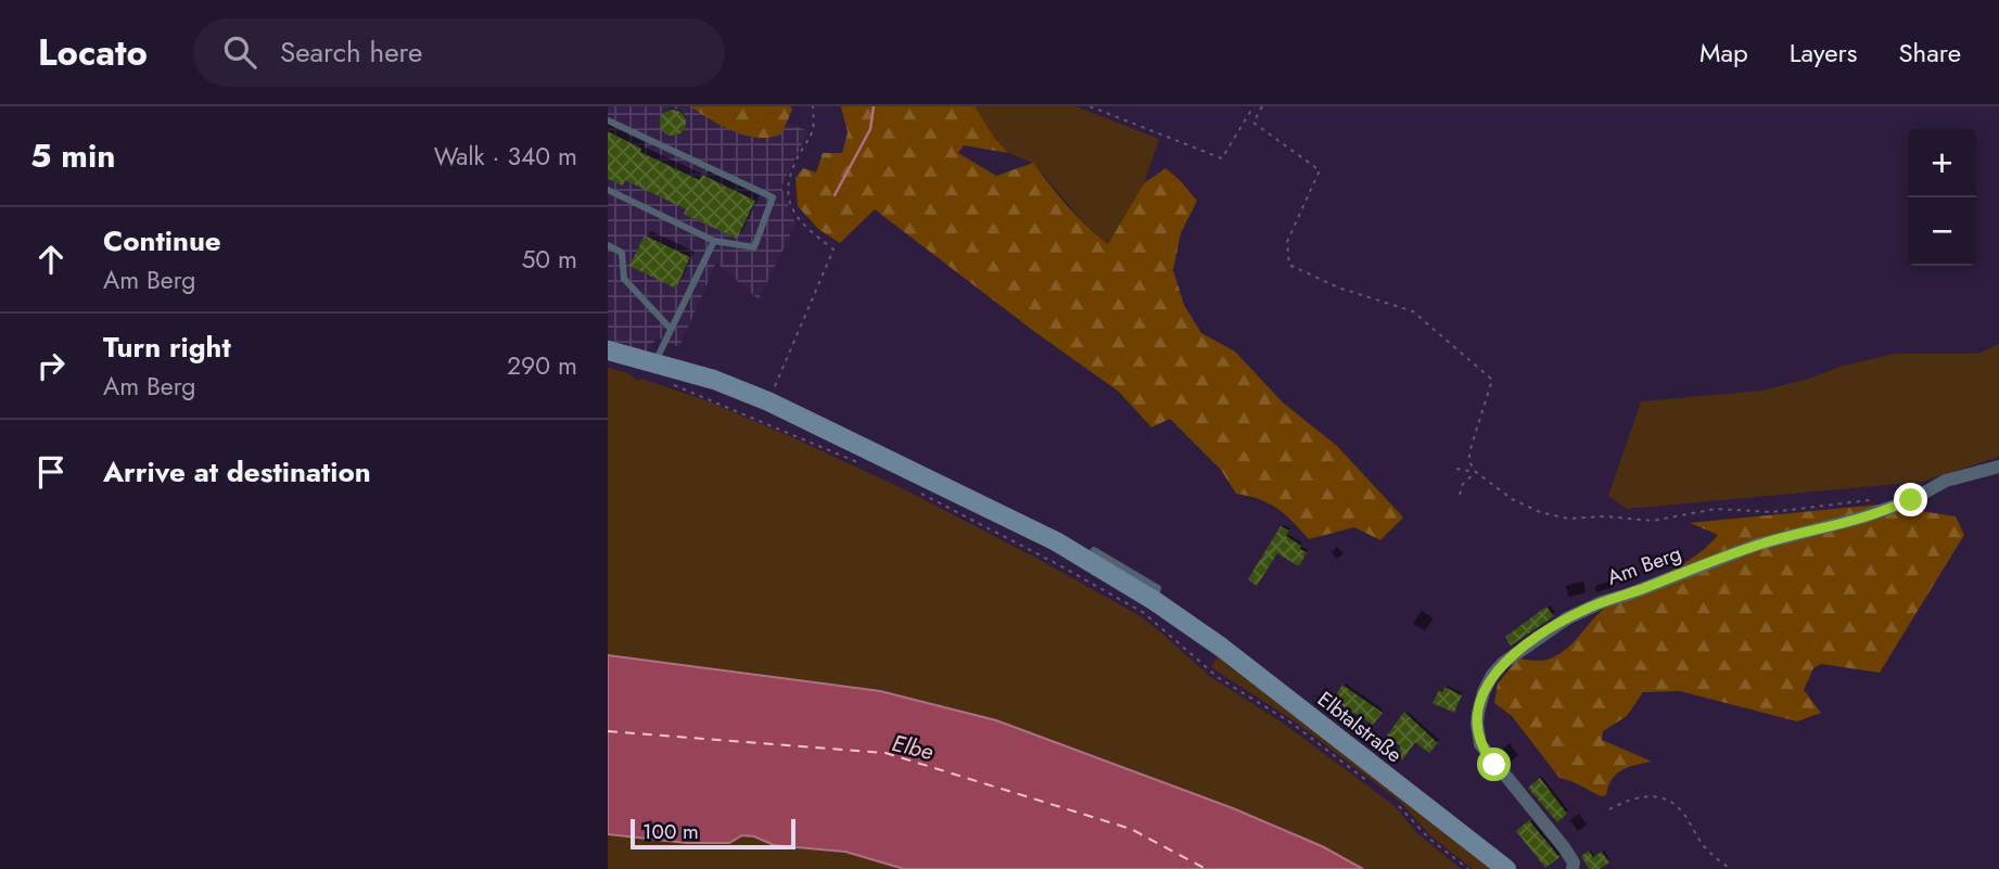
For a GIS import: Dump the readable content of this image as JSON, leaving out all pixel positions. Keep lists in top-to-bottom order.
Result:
{
  "streets": {
    "street": ["Am Berg", "Elbtalstraße"]
  },
  "water": ["Elbe"],
  "scale_bar": "100 m",
  "page": {
    "header": "Locato",
    "search": "Search here",
    "nav": ["Map", "Layers", "Share"],
    "heading": ["5 min", "Walk · 340 m"],
    "map_buttons": ["+", "−"],
    "list": [
      ["Continue", "Am Berg", "50 m"],
      ["Turn right", "Am Berg", "290 m"],
      "Arrive at destination"
    ],
    "scale": "100 m"
  }
}
